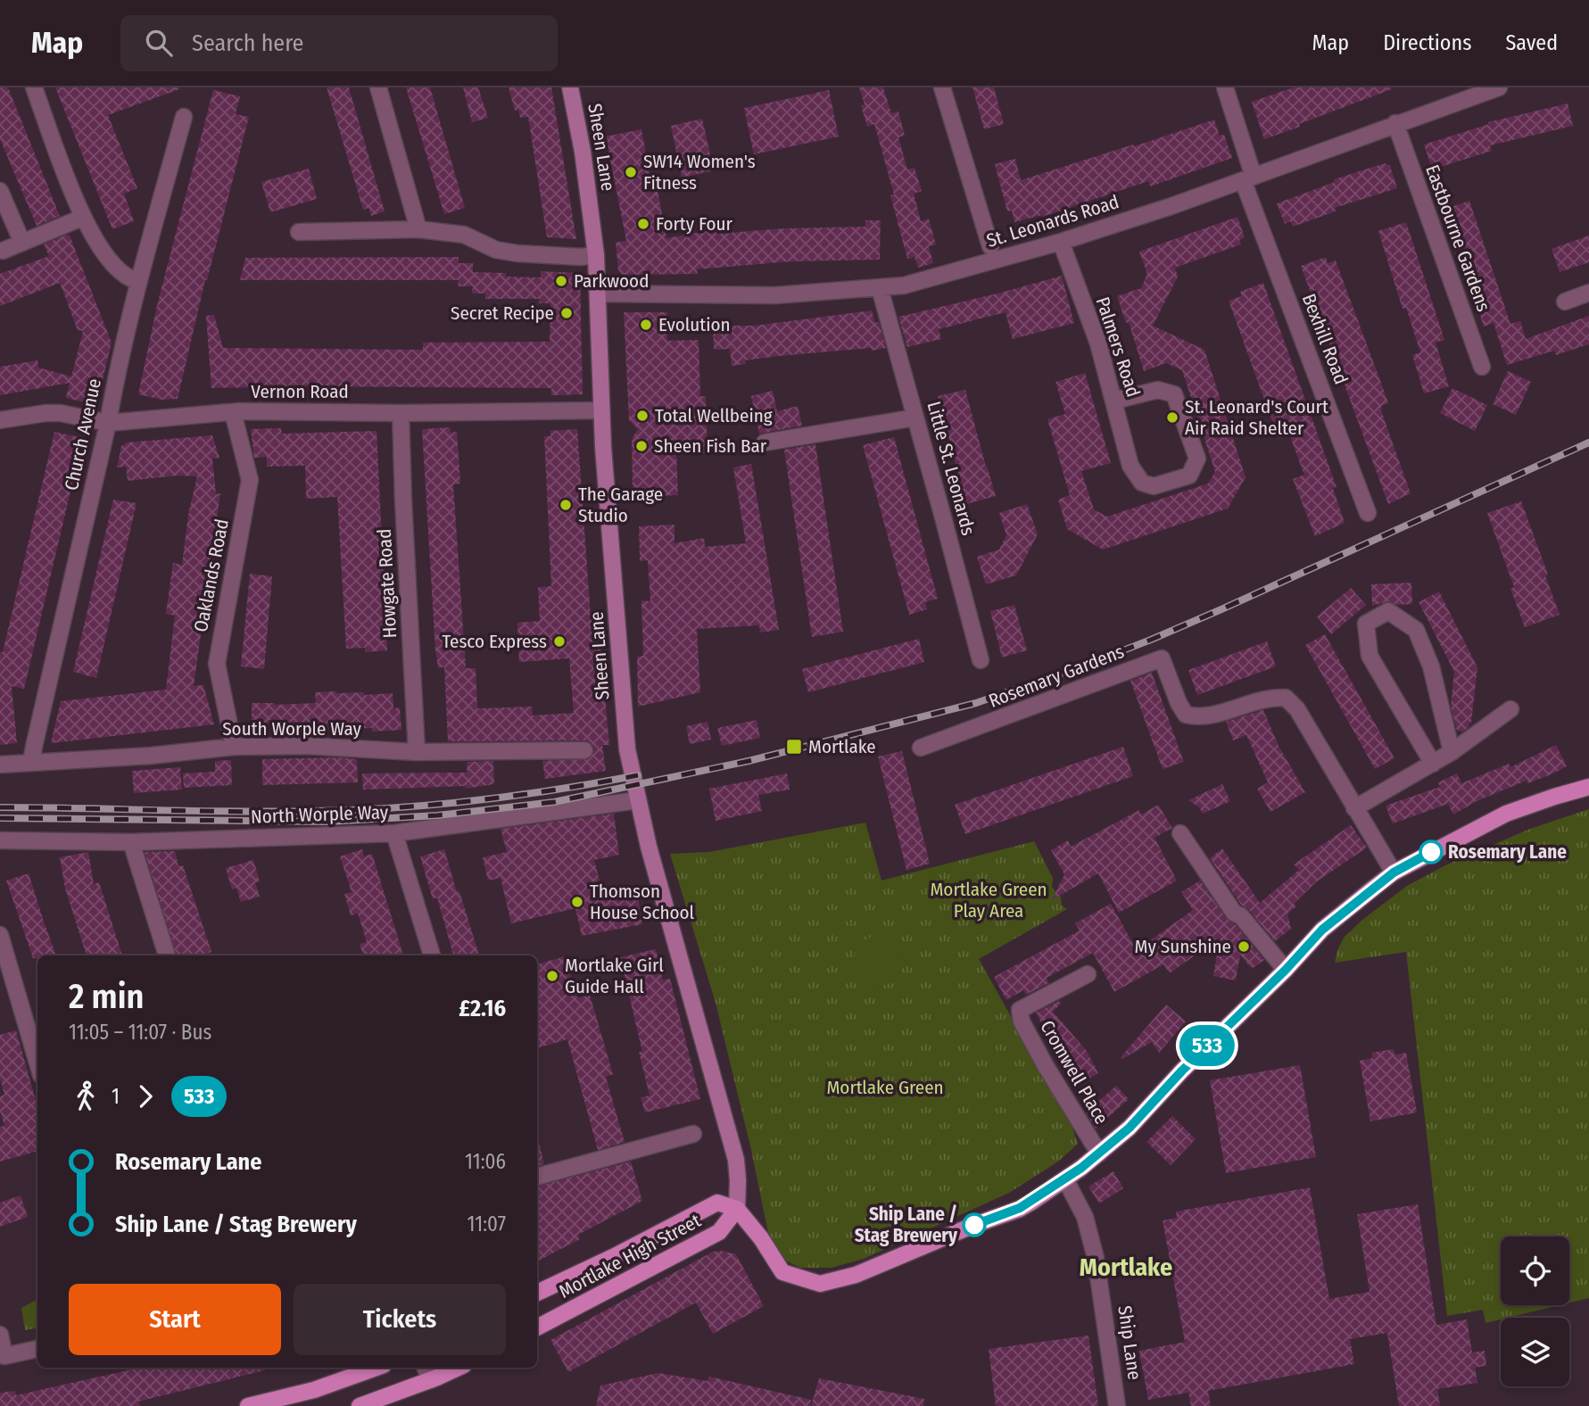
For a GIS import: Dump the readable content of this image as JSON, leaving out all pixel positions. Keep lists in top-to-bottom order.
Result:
{
  "streets": {
    "main road": ["Sheen Lane", "Mortlake High Street"],
    "street": [
      "St. Leonards Road",
      "Eastbourne Gardens",
      "Bexhill Road",
      "Palmers Road",
      "Vernon Road",
      "Church Avenue",
      "Little St. Leonards",
      "Oaklands Road",
      "Howgate Road",
      "Rosemary Gardens",
      "South Worple Way",
      "North Worple Way",
      "Cromwell Place",
      "Ship Lane"
    ]
  },
  "crossings": [
    ["Sheen Lane", "St. Leonards Road"],
    ["Sheen Lane", "Vernon Road"],
    ["Sheen Lane", "North Worple Way"],
    ["Sheen Lane", "Mortlake High Street"],
    ["St. Leonards Road", "Eastbourne Gardens"],
    ["St. Leonards Road", "Bexhill Road"],
    ["St. Leonards Road", "Palmers Road"],
    ["St. Leonards Road", "Little St. Leonards"],
    ["Vernon Road", "Church Avenue"],
    ["Vernon Road", "Oaklands Road"],
    ["Vernon Road", "Howgate Road"],
    ["Church Avenue", "South Worple Way"],
    ["Oaklands Road", "South Worple Way"],
    ["Howgate Road", "South Worple Way"]
  ],
  "districts": ["Mortlake"],
  "parks": ["Mortlake Green Play Area", "Mortlake Green"],
  "places": {
    "other": [
      "SW14 Women's Fitness",
      "Forty Four",
      "Parkwood",
      "Secret Recipe",
      "Evolution",
      "Total Wellbeing",
      "St. Leonard's Court Air Raid Shelter",
      "Sheen Fish Bar",
      "The Garage Studio",
      "Tesco Express",
      "Rosemary Lane",
      "Thomson House School",
      "My Sunshine",
      "Mortlake Girl Guide Hall",
      "Ship Lane / Stag Brewery"
    ],
    "transit": ["Mortlake"]
  },
  "lines": ["bus line 533"],
  "page": {
    "header": "Map",
    "search": "Search here",
    "nav": ["Map", "Directions", "Saved"],
    "on_map": "533",
    "heading": ["2 min", "11:05 – 11:07 · Bus", "£2.16"],
    "legs": ["1", "533"],
    "list": [
      {
        "name": "Rosemary Lane",
        "value": "11:06"
      },
      {
        "name": "Ship Lane / Stag Brewery",
        "value": "11:07"
      }
    ],
    "buttons": ["Start", "Tickets"]
  }
}
